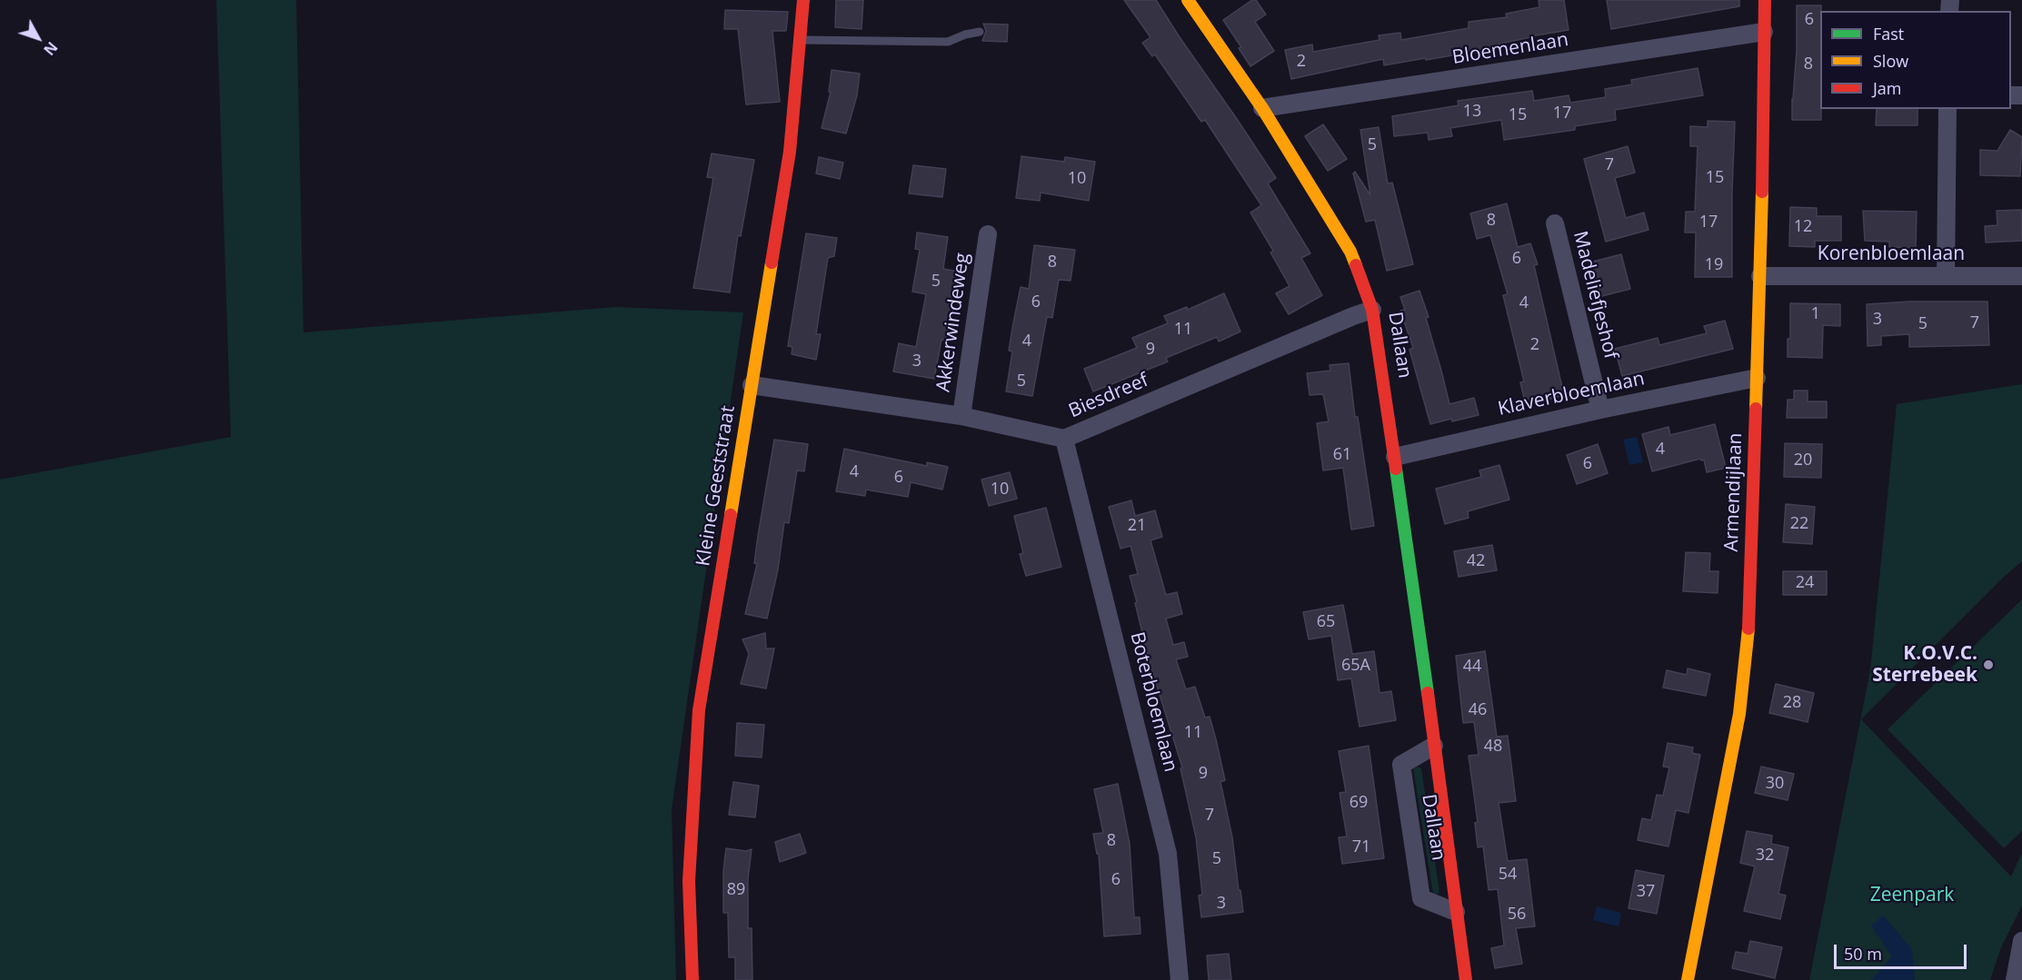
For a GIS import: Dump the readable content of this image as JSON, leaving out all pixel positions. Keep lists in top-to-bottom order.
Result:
{
  "streets": {
    "street": [
      "Bloemenlaan",
      "Korenbloemlaan",
      "Madeliefjeshof",
      "Akkerwindeweg",
      "Dallaan",
      "Klaverbloemlaan",
      "Biesdreef",
      "Kleine Geeststraat",
      "Armendijlaan",
      "Boterbloemlaan"
    ]
  },
  "crossings": [
    ["Bloemenlaan", "Dallaan"],
    ["Bloemenlaan", "Armendijlaan"],
    ["Korenbloemlaan", "Armendijlaan"],
    ["Madeliefjeshof", "Klaverbloemlaan"],
    ["Akkerwindeweg", "Biesdreef"],
    ["Dallaan", "Klaverbloemlaan"],
    ["Dallaan", "Biesdreef"],
    ["Klaverbloemlaan", "Armendijlaan"],
    ["Biesdreef", "Kleine Geeststraat"],
    ["Biesdreef", "Boterbloemlaan"]
  ],
  "parks": ["Zeenpark"],
  "places": ["K.O.V.C. Sterrebeek"],
  "house_numbers": [
    "6",
    "2",
    "8",
    "13",
    "17",
    "15",
    "5",
    "7",
    "15",
    "10",
    "8",
    "17",
    "12",
    "6",
    "8",
    "19",
    "5",
    "6",
    "4",
    "1",
    "3",
    "7",
    "5",
    "11",
    "4",
    "2",
    "9",
    "3",
    "5",
    "4",
    "61",
    "20",
    "6",
    "4",
    "6",
    "10",
    "22",
    "21",
    "42",
    "24",
    "65",
    "65A",
    "44",
    "28",
    "46",
    "11",
    "48",
    "9",
    "30",
    "69",
    "7",
    "8",
    "71",
    "32",
    "5",
    "54",
    "6",
    "89",
    "37",
    "3",
    "56"
  ],
  "legend": ["Fast", "Slow", "Jam"],
  "scale_bar": "50 m",
  "north": "bottom right"
}
